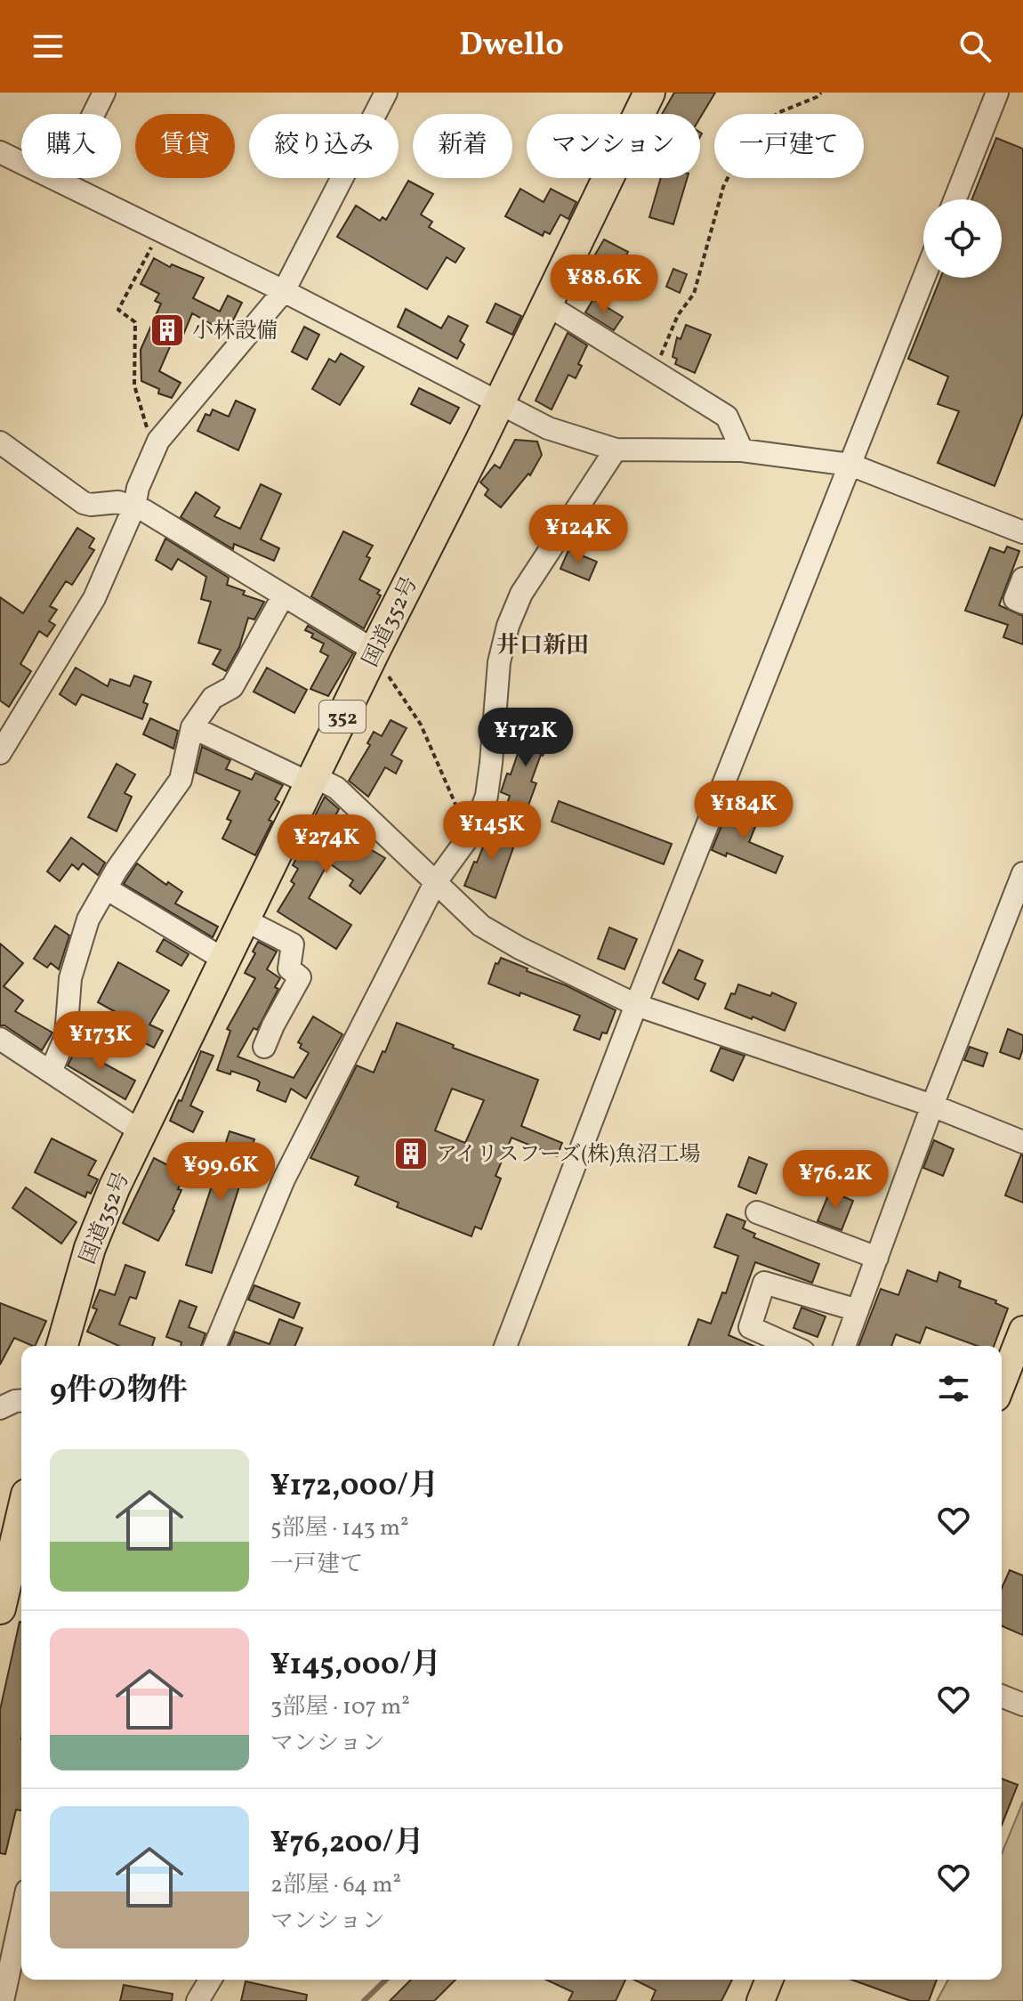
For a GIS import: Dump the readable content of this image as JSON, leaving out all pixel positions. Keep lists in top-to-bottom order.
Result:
{
  "streets": {
    "highway": ["国道352号", "352"]
  },
  "districts": ["井口新田"],
  "places": {
    "building": ["小林設備", "アイリスフーズ(株)魚沼工場"]
  },
  "page": {
    "header": "Dwello",
    "chip": [
      "購入",
      "賃貸",
      "絞り込み",
      "新着",
      "マンション",
      "一戸建て"
    ],
    "price": [
      "¥88.6K",
      "¥124K",
      "¥172K",
      "¥184K",
      "¥145K",
      "¥274K",
      "¥173K",
      "¥99.6K",
      "¥76.2K"
    ],
    "heading": "9件の物件",
    "list": [
      {
        "name": "¥172,000/月",
        "note": "5部屋 · 143 m² · 一戸建て"
      },
      {
        "name": "¥145,000/月",
        "note": "3部屋 · 107 m² · マンション"
      },
      {
        "name": "¥76,200/月",
        "note": "2部屋 · 64 m² · マンション"
      }
    ]
  }
}
